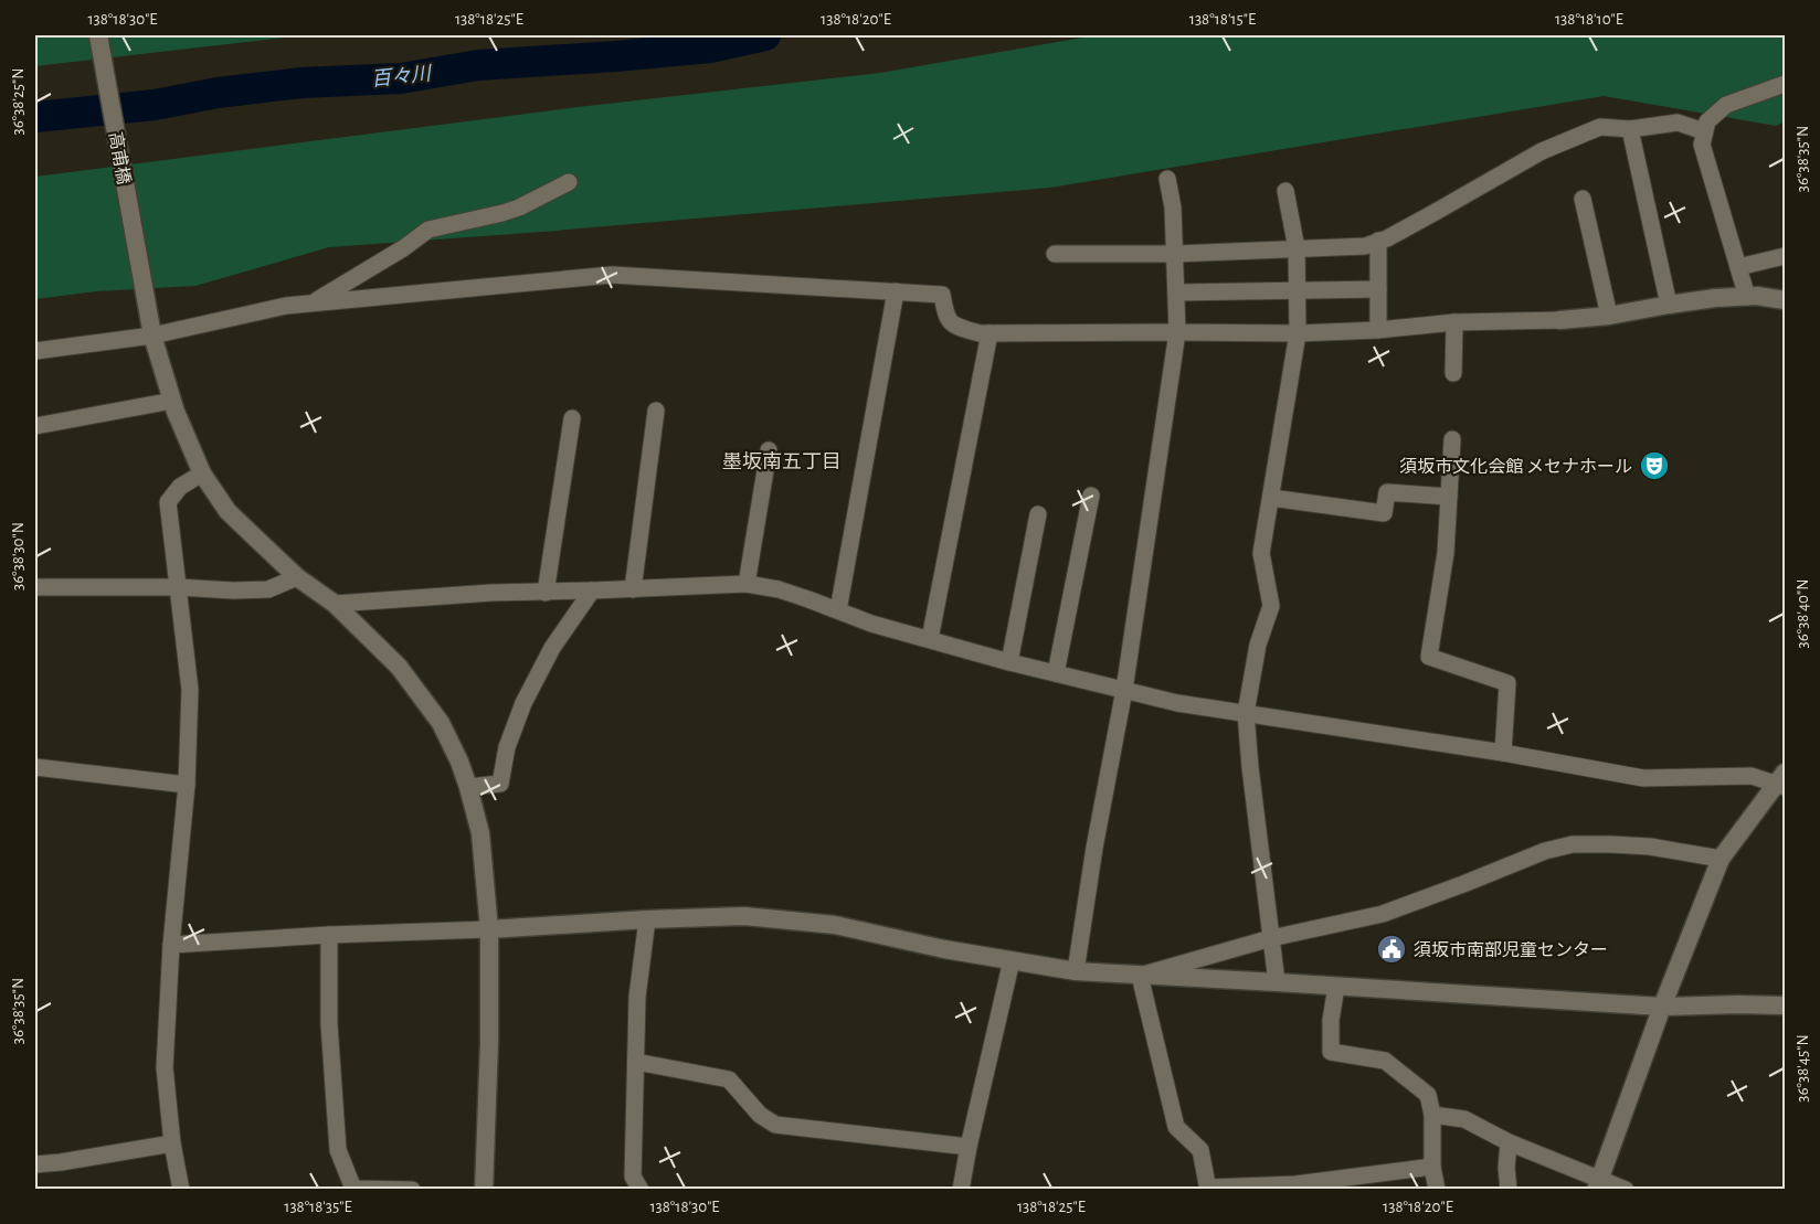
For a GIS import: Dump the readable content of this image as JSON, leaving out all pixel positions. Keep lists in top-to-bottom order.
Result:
{
  "streets": {
    "street": ["高甫橋"]
  },
  "districts": ["墨坂南五丁目"],
  "water": ["百々川"],
  "places": {
    "theatre": ["須坂市文化会館 メセナホール"],
    "public building": ["須坂市南部児童センター"]
  },
  "coordinates": [
    "138°18'30\"E",
    "138°18'25\"E",
    "138°18'20\"E",
    "138°18'15\"E",
    "138°18'10\"E",
    "36°38'25\"N",
    "36°38'35\"N",
    "36°38'30\"N",
    "36°38'40\"N",
    "36°38'45\"N",
    "138°18'35\"E"
  ]
}
